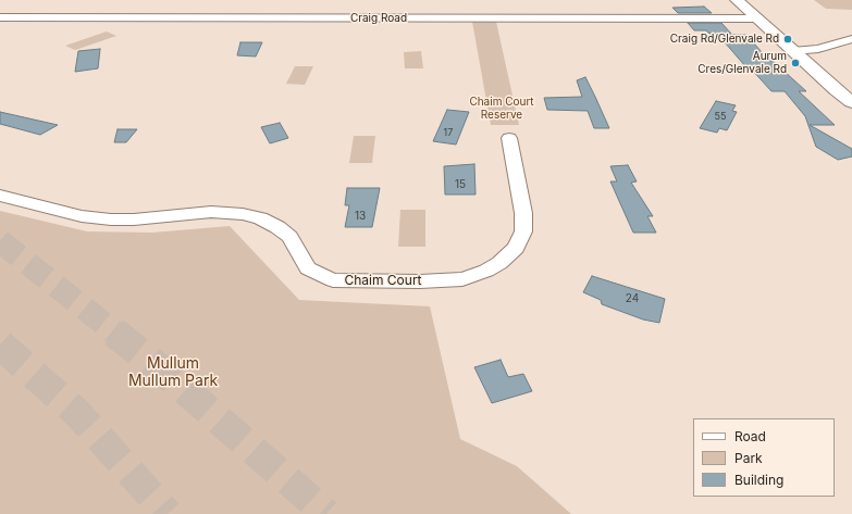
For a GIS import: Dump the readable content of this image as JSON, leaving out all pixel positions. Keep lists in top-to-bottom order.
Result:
{
  "streets": {
    "street": ["Craig Road", "Chaim Court"]
  },
  "parks": ["Chaim Court Reserve", "Mullum Mullum Park"],
  "places": ["Craig Rd/Glenvale Rd", "Aurum Cres/Glenvale Rd"],
  "house_numbers": [
    "55",
    "17",
    "15",
    "13",
    "24"
  ],
  "legend": ["Road", "Park", "Building"]
}
